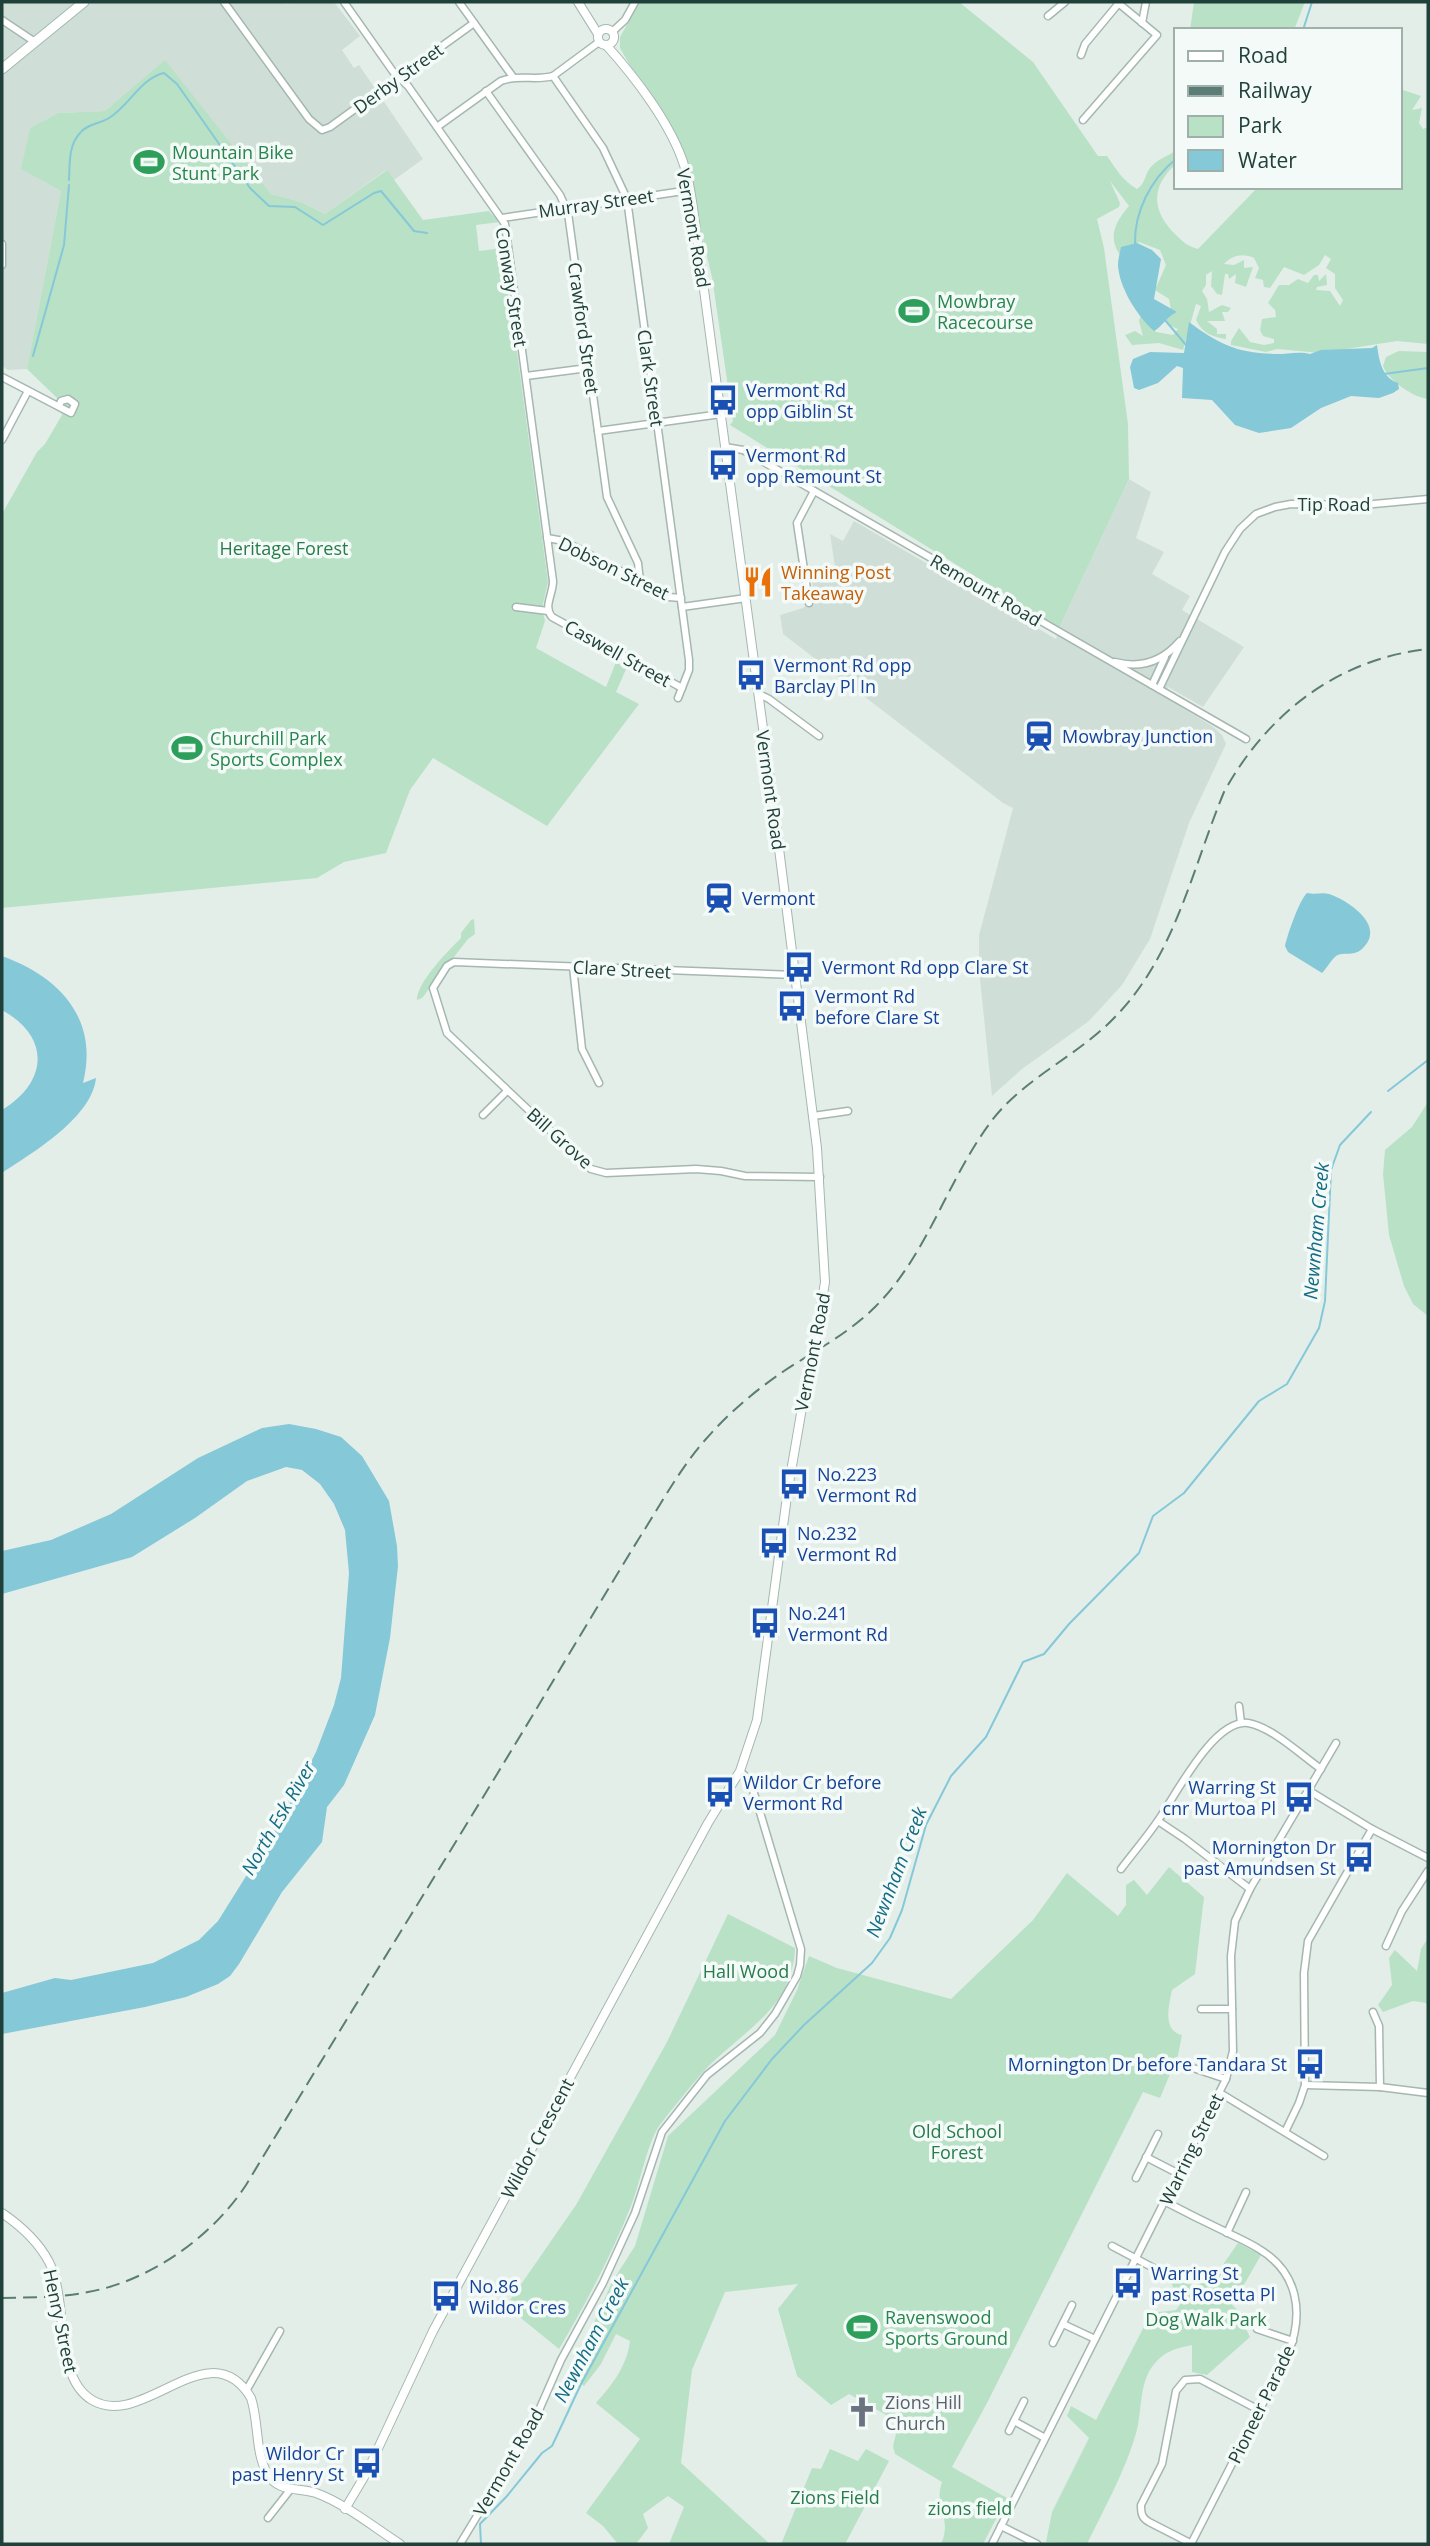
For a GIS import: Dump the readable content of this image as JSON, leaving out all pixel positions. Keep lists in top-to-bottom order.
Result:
{
  "streets": {
    "street": [
      "Derby Street",
      "Murray Street",
      "Vermont Road",
      "Conway Street",
      "Crawford Street",
      "Clark Street",
      "Tip Road",
      "Dobson Street",
      "Remount Road",
      "Caswell Street",
      "Clare Street",
      "Bill Grove",
      "Wildor Crescent",
      "Warring Street",
      "Henry Street",
      "Pioneer Parade"
    ]
  },
  "crossings": [
    ["Derby Street", "Conway Street"],
    ["Murray Street", "Vermont Road"],
    ["Murray Street", "Conway Street"],
    ["Murray Street", "Crawford Street"],
    ["Murray Street", "Clark Street"],
    ["Vermont Road", "Dobson Street"],
    ["Vermont Road", "Remount Road"],
    ["Vermont Road", "Clare Street"],
    ["Vermont Road", "Bill Grove"],
    ["Vermont Road", "Wildor Crescent"],
    ["Conway Street", "Dobson Street"],
    ["Conway Street", "Caswell Street"],
    ["Crawford Street", "Dobson Street"],
    ["Clark Street", "Dobson Street"],
    ["Clark Street", "Caswell Street"],
    ["Tip Road", "Remount Road"],
    ["Dobson Street", "Caswell Street"],
    ["Clare Street", "Bill Grove"],
    ["Warring Street", "Pioneer Parade"]
  ],
  "water": ["Newnham Creek", "North Esk River"],
  "parks": [
    "Heritage Forest",
    "Hall Wood",
    "Old School Forest",
    "Dog Walk Park",
    "Zions Field",
    "zions field"
  ],
  "places": {
    "sports": [
      "Mountain Bike Stunt Park",
      "Mowbray Racecourse",
      "Churchill Park Sports Complex",
      "Ravenswood Sports Ground"
    ],
    "bus stop": [
      "Vermont Rd opp Giblin St",
      "Vermont Rd opp Remount St",
      "Vermont Rd opp Barclay Pl In",
      "Vermont Rd opp Clare St",
      "Vermont Rd before Clare St",
      "No.223 Vermont Rd",
      "No.232 Vermont Rd",
      "No.241 Vermont Rd",
      "Wildor Cr before Vermont Rd",
      "Warring St cnr Murtoa Pl",
      "Mornington Dr past Amundsen St",
      "Mornington Dr before Tandara St",
      "Warring St past Rosetta Pl",
      "No.86 Wildor Cres",
      "Wildor Cr past Henry St"
    ],
    "restaurant": ["Winning Post Takeaway"],
    "station": ["Mowbray Junction", "Vermont"],
    "church": ["Zions Hill Church"]
  },
  "legend": [
    "Road",
    "Railway",
    "Park",
    "Water"
  ]
}
